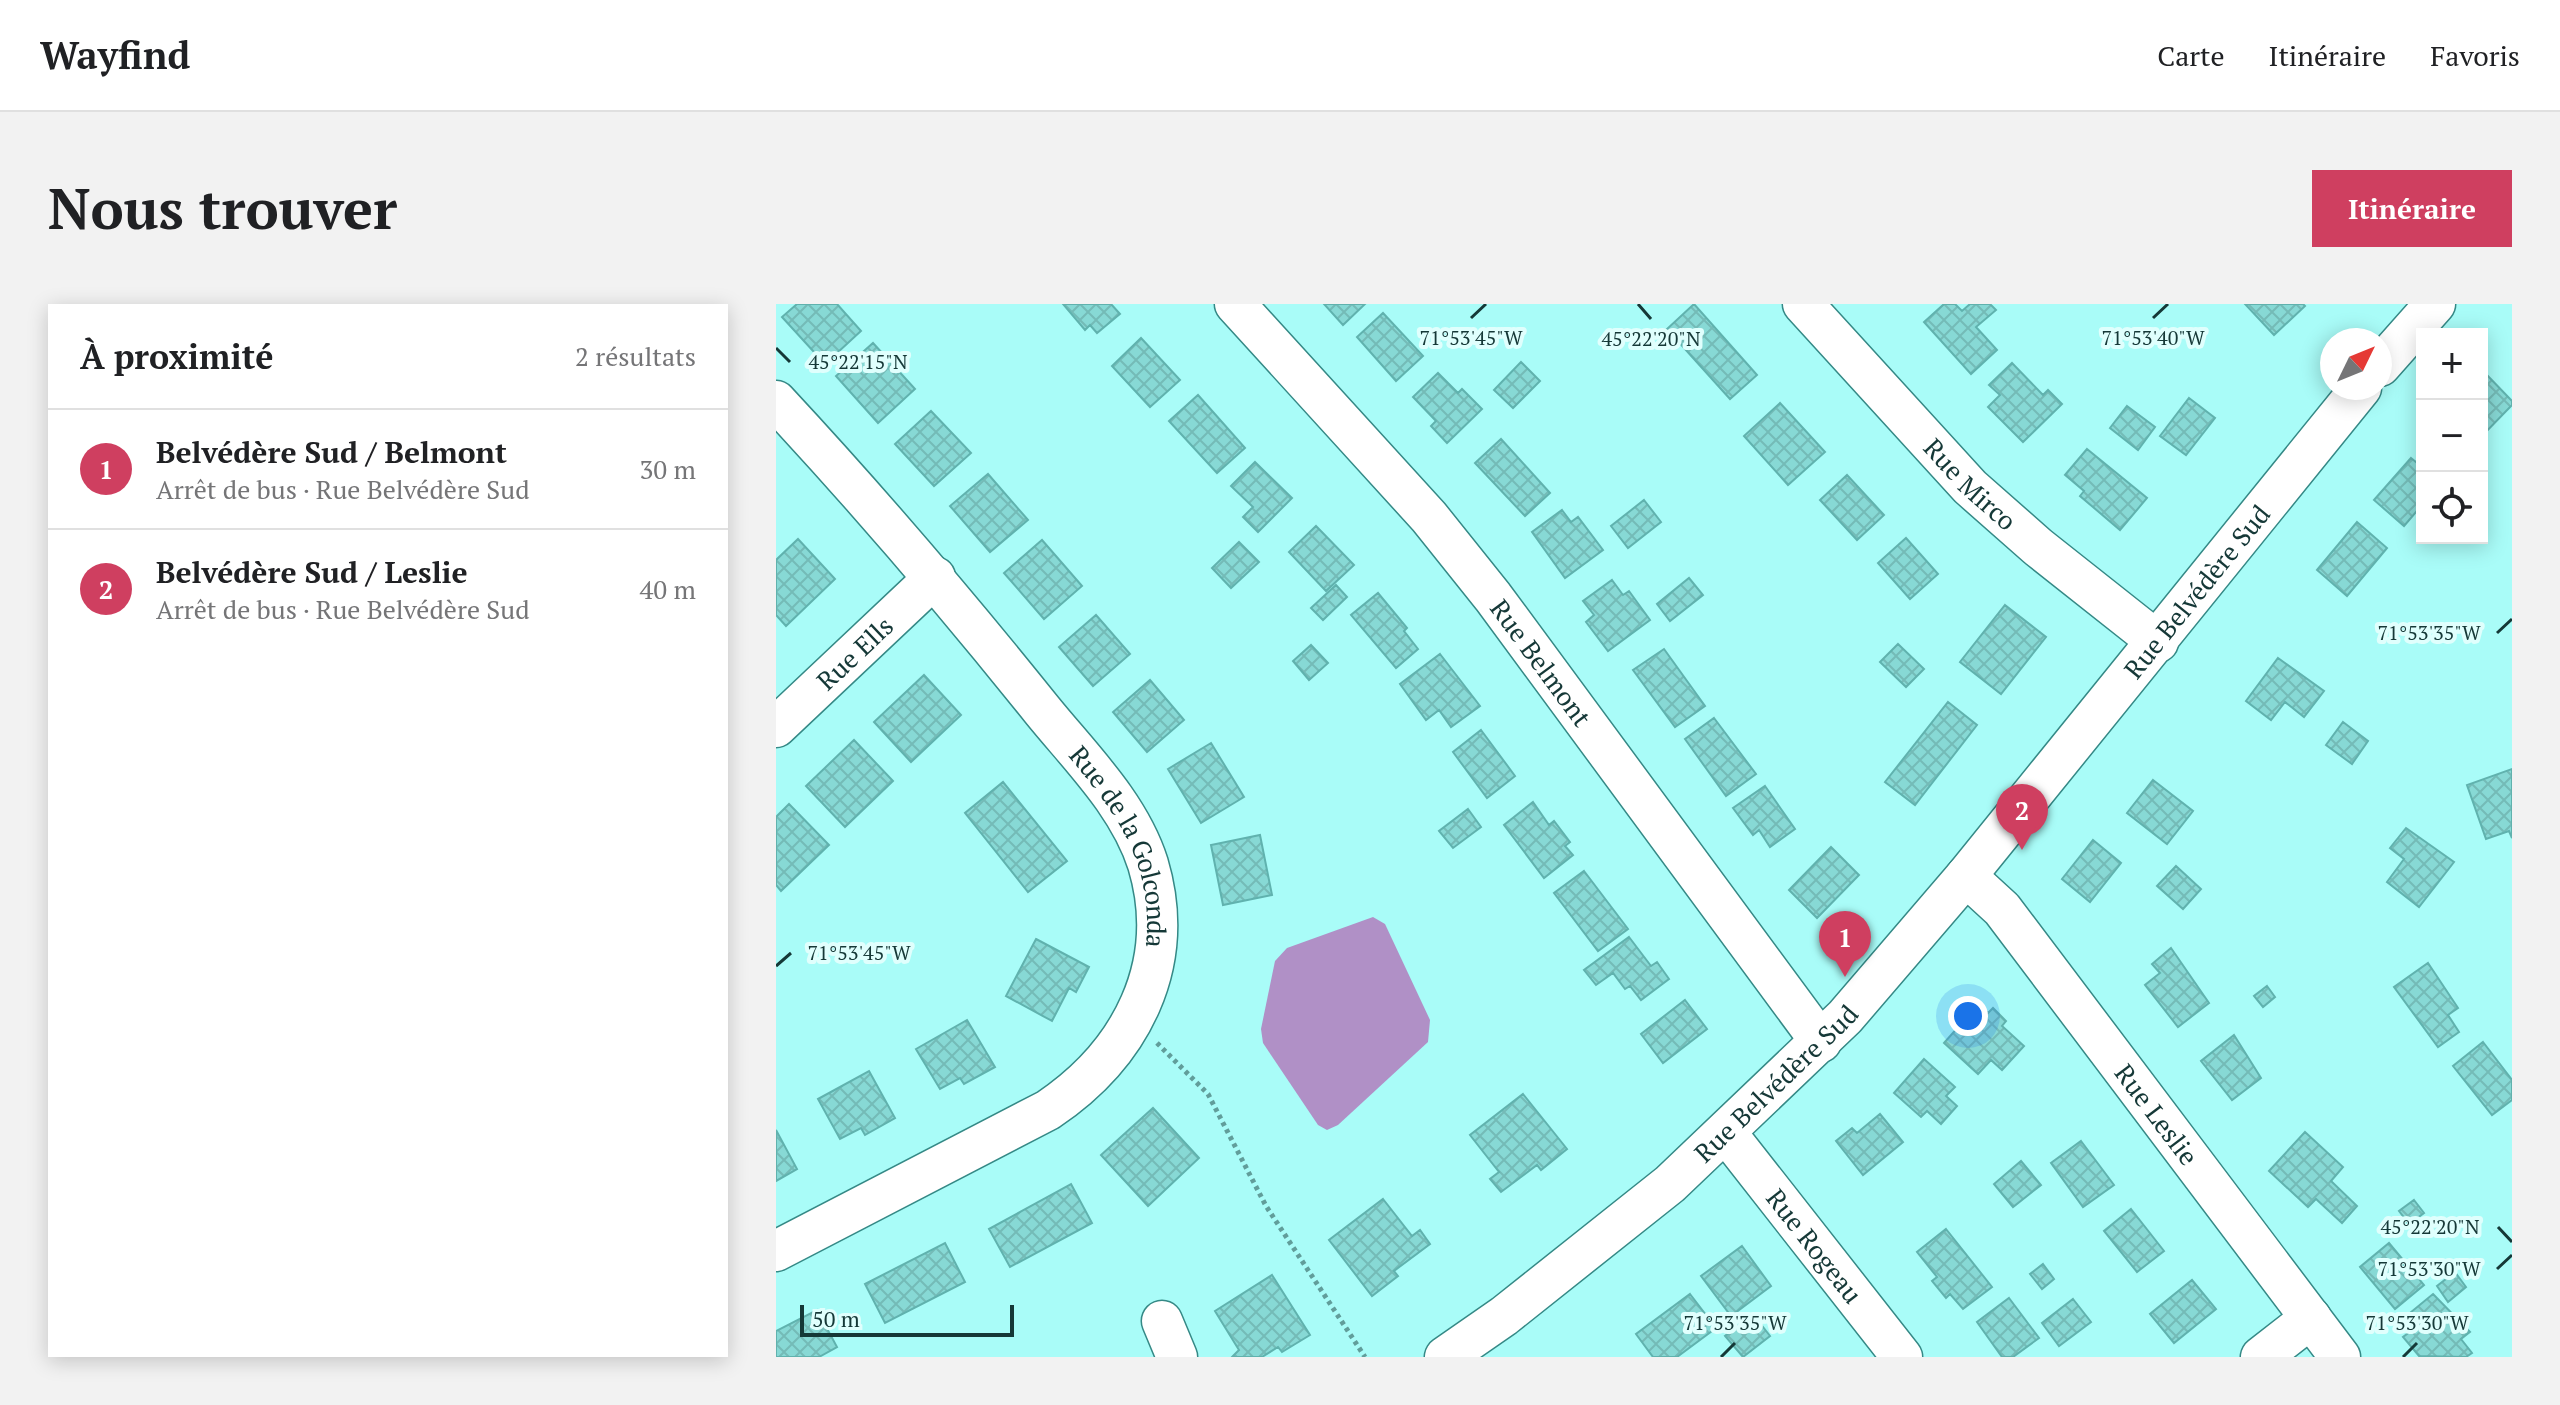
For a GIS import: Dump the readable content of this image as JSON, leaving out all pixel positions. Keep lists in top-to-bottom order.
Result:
{
  "streets": {
    "street": [
      "Rue Mirco",
      "Rue Belvédère Sud",
      "Rue Ells",
      "Rue Belmont",
      "Rue de la Golconda",
      "Rue Leslie",
      "Rue Rogeau"
    ]
  },
  "crossings": [
    ["Rue Mirco", "Rue Belvédère Sud"],
    ["Rue Belvédère Sud", "Rue Belmont"],
    ["Rue Belvédère Sud", "Rue Leslie"],
    ["Rue Belvédère Sud", "Rue Rogeau"],
    ["Rue Ells", "Rue de la Golconda"]
  ],
  "scale_bar": "50 m",
  "north": "top right",
  "page": {
    "header": "Wayfind",
    "nav": ["Carte", "Itinéraire", "Favoris"],
    "buttons": "Itinéraire",
    "title": "Nous trouver",
    "heading": ["À proximité", "2 résultats"],
    "map_buttons": ["+", "−"],
    "list": [
      {
        "mark": "1",
        "name": "Belvédère Sud / Belmont",
        "note": "Arrêt de bus · Rue Belvédère Sud",
        "value": "30 m"
      },
      {
        "mark": "2",
        "name": "Belvédère Sud / Leslie",
        "note": "Arrêt de bus · Rue Belvédère Sud",
        "value": "40 m"
      }
    ],
    "pins": ["2", "1"],
    "scale": "50 m"
  },
  "coordinates": [
    "71°53'45\"W",
    "71°53'40\"W",
    "45°22'20\"N",
    "45°22'15\"N",
    "71°53'35\"W",
    "71°53'30\"W"
  ]
}
